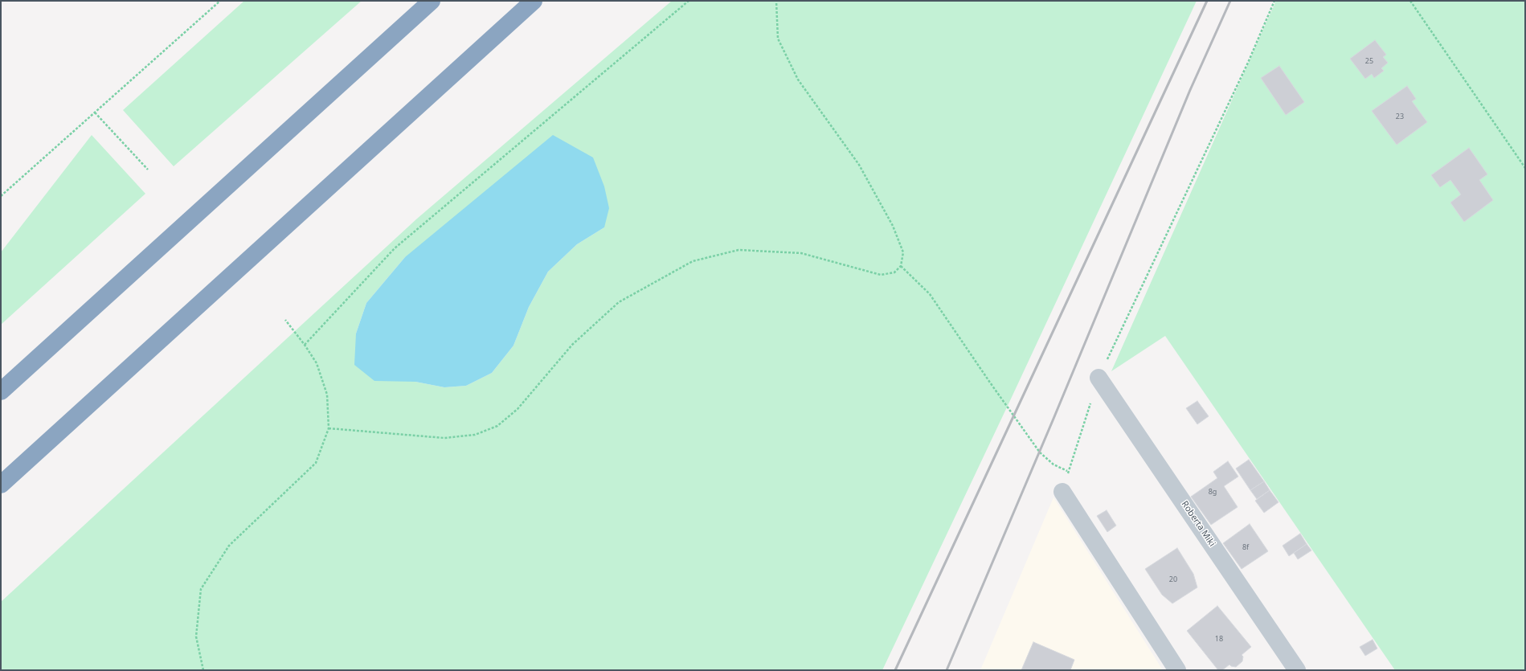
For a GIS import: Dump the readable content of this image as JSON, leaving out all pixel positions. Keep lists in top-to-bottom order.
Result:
{
  "streets": {
    "street": ["Roberta Miki"]
  },
  "house_numbers": [
    "25",
    "23",
    "8g",
    "8f",
    "20",
    "18"
  ]
}
